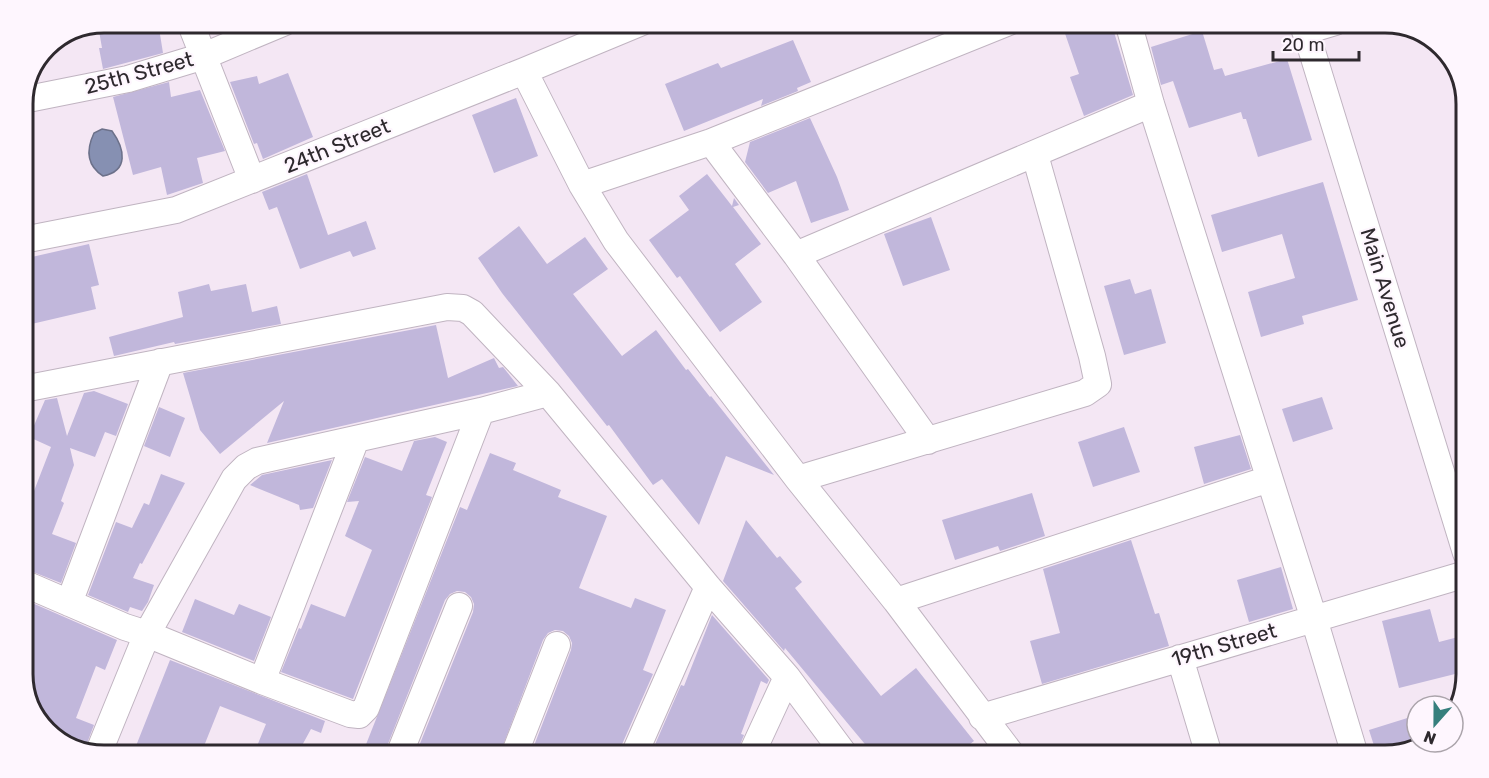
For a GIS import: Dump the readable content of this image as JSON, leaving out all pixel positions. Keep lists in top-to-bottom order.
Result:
{
  "streets": {
    "street": [
      "25th Street",
      "24th Street",
      "Main Avenue",
      "19th Street"
    ]
  },
  "scale_bar": "20 m",
  "north": "bottom"
}
